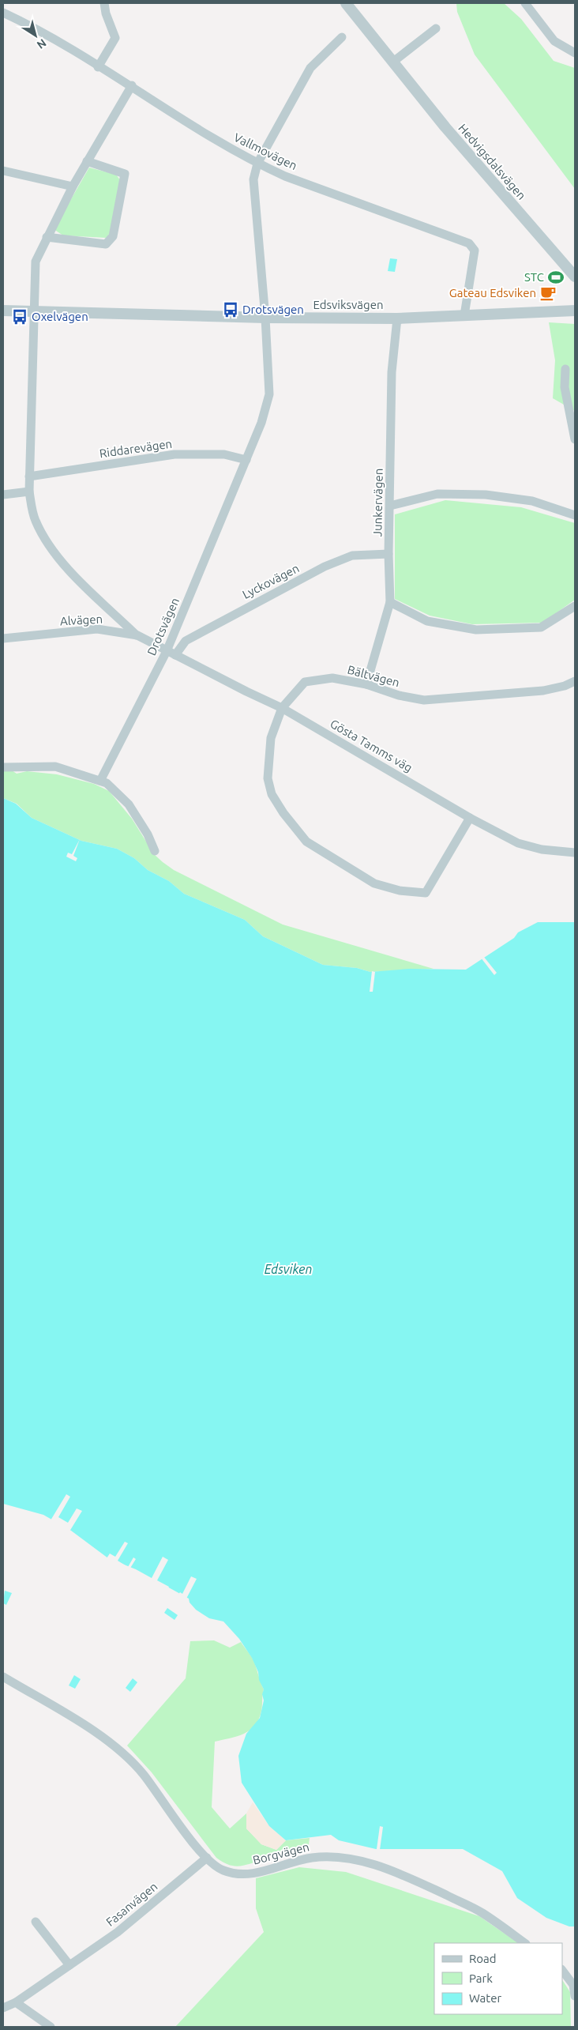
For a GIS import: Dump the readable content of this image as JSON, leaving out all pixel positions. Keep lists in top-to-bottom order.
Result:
{
  "streets": {
    "street": [
      "Vallmovägen",
      "Hedvigsdalsvägen",
      "Edsviksvägen",
      "Riddarevägen",
      "Junkervägen",
      "Lyckovägen",
      "Alvägen",
      "Drotsvägen",
      "Bältvägen",
      "Gösta Tamms väg",
      "Borgvägen",
      "Fasanvägen"
    ]
  },
  "crossings": [
    ["Vallmovägen", "Edsviksvägen"],
    ["Vallmovägen", "Drotsvägen"],
    ["Edsviksvägen", "Junkervägen"],
    ["Edsviksvägen", "Drotsvägen"],
    ["Riddarevägen", "Drotsvägen"],
    ["Junkervägen", "Lyckovägen"],
    ["Junkervägen", "Bältvägen"],
    ["Lyckovägen", "Gösta Tamms väg"],
    ["Alvägen", "Gösta Tamms väg"],
    ["Drotsvägen", "Gösta Tamms väg"],
    ["Bältvägen", "Gösta Tamms väg"],
    ["Borgvägen", "Fasanvägen"]
  ],
  "water": ["Edsviken"],
  "places": {
    "sports": ["STC"],
    "cafe": ["Gateau Edsviken"],
    "bus stop": ["Drotsvägen", "Oxelvägen"]
  },
  "legend": ["Road", "Park", "Water"],
  "north": "bottom right"
}
